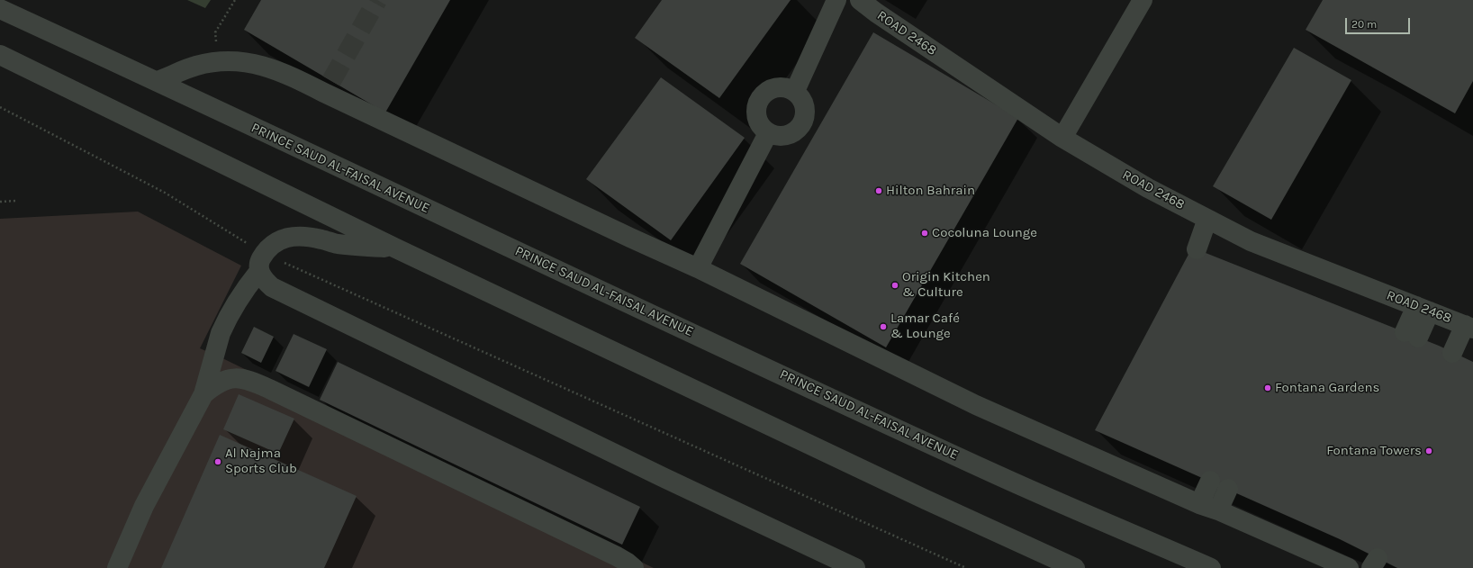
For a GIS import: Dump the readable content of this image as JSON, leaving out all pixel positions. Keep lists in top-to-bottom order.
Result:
{
  "streets": {
    "street": ["ROAD 2468", "PRINCE SAUD AL-FAISAL AVENUE"]
  },
  "places": [
    "Hilton Bahrain",
    "Cocoluna Lounge",
    "Origin Kitchen & Culture",
    "Lamar Café & Lounge",
    "Fontana Gardens",
    "Fontana Towers",
    "Al Najma Sports Club"
  ],
  "scale_bar": "20 m"
}
